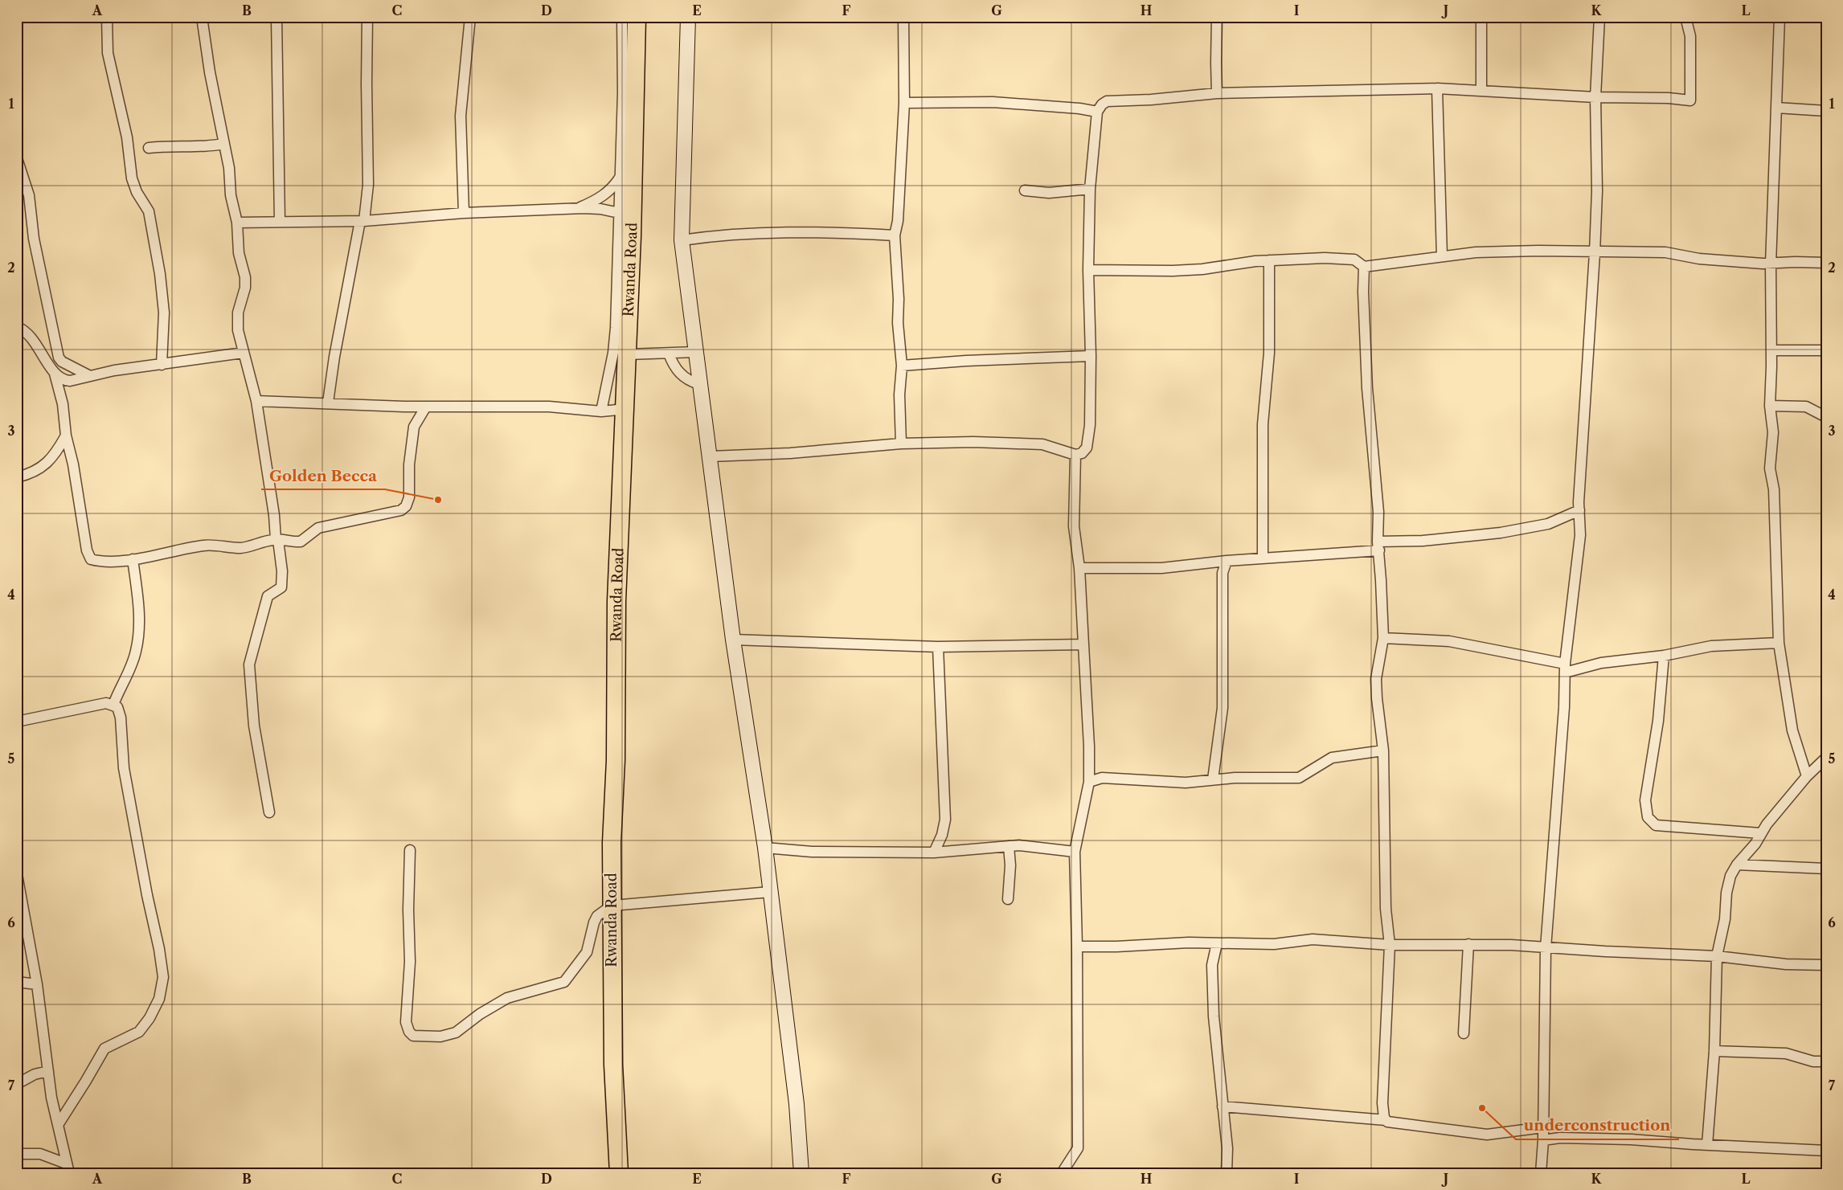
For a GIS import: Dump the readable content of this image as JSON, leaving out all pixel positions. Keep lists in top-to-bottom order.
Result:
{
  "streets": {
    "highway": ["Rwanda Road"]
  },
  "places": ["Golden Becca", "underconstruction"],
  "grid": {
    "columns": [
      "A",
      "B",
      "C",
      "D",
      "E",
      "F",
      "G",
      "H",
      "I",
      "J",
      "K",
      "L"
    ],
    "rows": [
      "1",
      "2",
      "3",
      "4",
      "5",
      "6",
      "7"
    ]
  }
}
